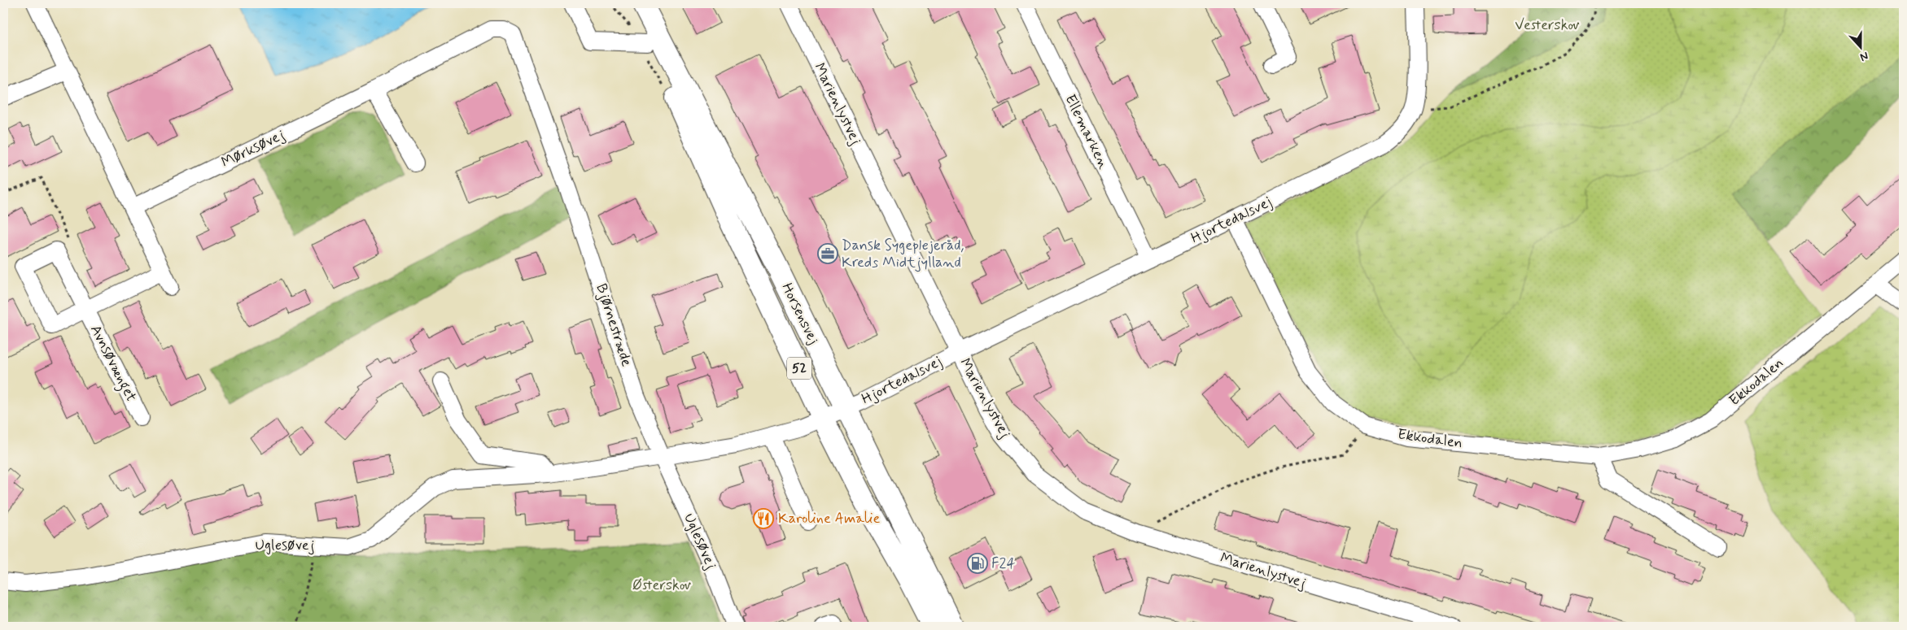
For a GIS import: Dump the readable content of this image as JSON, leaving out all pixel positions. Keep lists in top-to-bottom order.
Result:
{
  "streets": {
    "main road": ["Horsensvej", "52"],
    "street": [
      "Marienlystvej",
      "Ellemarken",
      "Mørksøvej",
      "Hjortedalsvej",
      "Bjørnestræde",
      "Avnsøvænget",
      "Ekkodalen",
      "Uglesøvej"
    ]
  },
  "crossings": [
    ["Marienlystvej", "Hjortedalsvej"],
    ["Ellemarken", "Hjortedalsvej"],
    ["Mørksøvej", "Bjørnestræde"],
    ["Hjortedalsvej", "Horsensvej"],
    ["Hjortedalsvej", "Ekkodalen"],
    ["Hjortedalsvej", "Uglesøvej"],
    ["Horsensvej", "Uglesøvej"],
    ["Bjørnestræde", "Uglesøvej"]
  ],
  "parks": ["Vesterskov", "Østerskov"],
  "places": {
    "office": ["Dansk Sygeplejeråd, Kreds Midtjylland"],
    "restaurant": ["Karoline Amalie"],
    "fuel station": ["F24"]
  },
  "north": "bottom"
}
